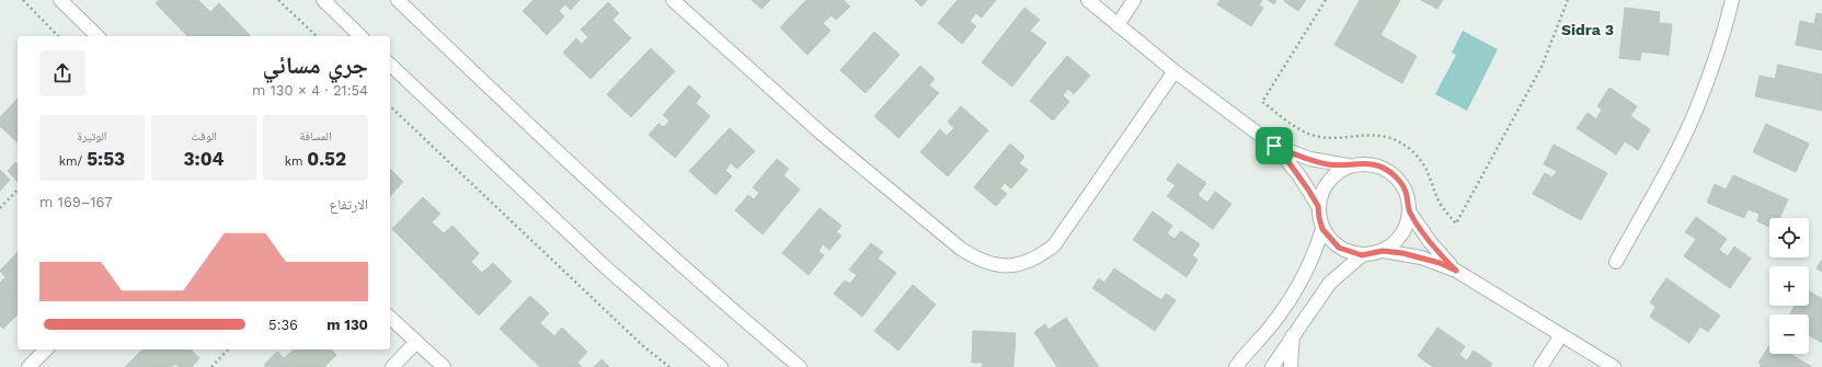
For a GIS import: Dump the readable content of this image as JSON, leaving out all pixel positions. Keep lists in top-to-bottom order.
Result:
{
  "districts": ["Sidra 3"],
  "page": {
    "heading": ["جري مسائي", "21:54 · 4 × 130 m"],
    "stats": [
      ["المسافة", "0.52 km"],
      ["الوقت", "3:04"],
      ["الوتيرة", "5:53 /km"]
    ],
    "chart": ["الارتفاع", "167–169 m"],
    "map_buttons": ["+", "−"],
    "list": [
      {
        "name": "130 m",
        "note": "5:36"
      }
    ]
  }
}
